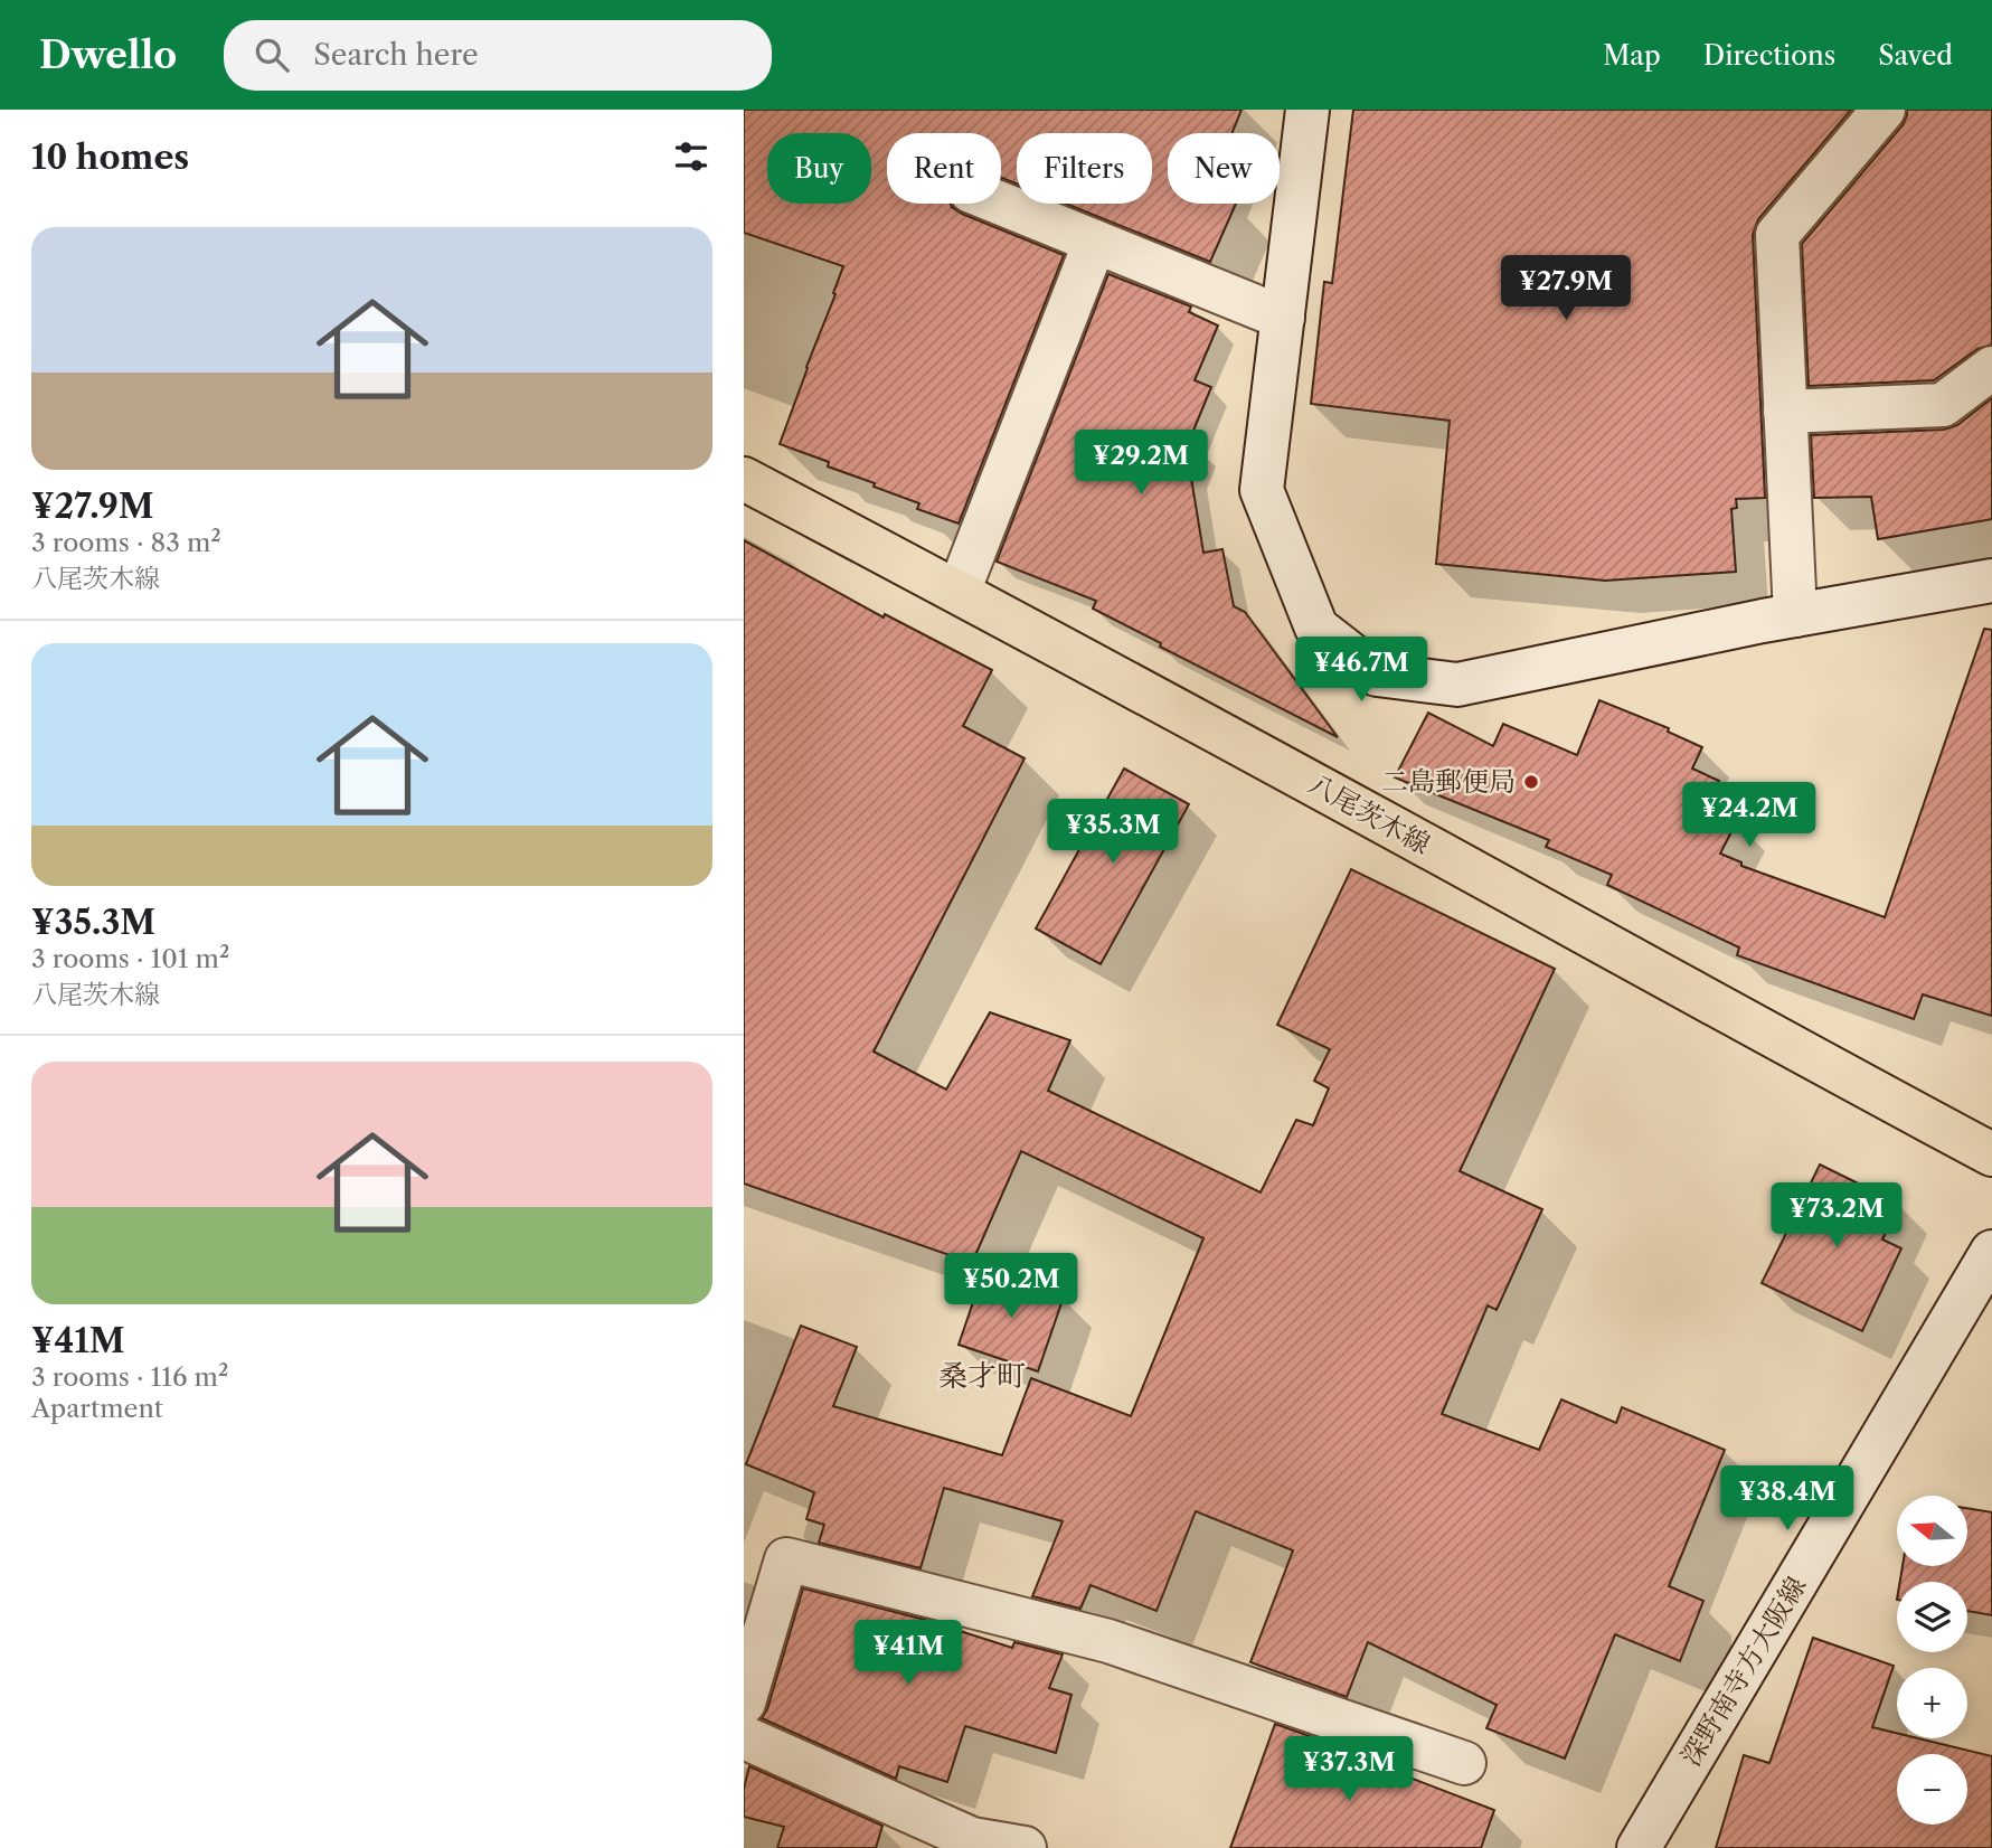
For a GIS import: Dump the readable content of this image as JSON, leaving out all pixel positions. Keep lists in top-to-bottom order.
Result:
{
  "streets": {
    "main road": ["八尾茨木線"],
    "street": ["深野南寺方大阪線"]
  },
  "districts": ["桑才町"],
  "places": ["二島郵便局"],
  "north": "left",
  "page": {
    "header": "Dwello",
    "search": "Search here",
    "nav": ["Map", "Directions", "Saved"],
    "heading": "10 homes",
    "chip": [
      "Buy",
      "Rent",
      "Filters",
      "New"
    ],
    "list": [
      {
        "name": "¥27.9M",
        "note": "3 rooms · 83 m² · 八尾茨木線"
      },
      {
        "name": "¥35.3M",
        "note": "3 rooms · 101 m² · 八尾茨木線"
      },
      {
        "name": "¥41M",
        "note": "3 rooms · 116 m² · Apartment"
      }
    ],
    "price": [
      "¥27.9M",
      "¥29.2M",
      "¥46.7M",
      "¥24.2M",
      "¥35.3M",
      "¥73.2M",
      "¥50.2M",
      "¥38.4M",
      "¥41M",
      "¥37.3M"
    ],
    "map_buttons": ["+", "−"]
  }
}
